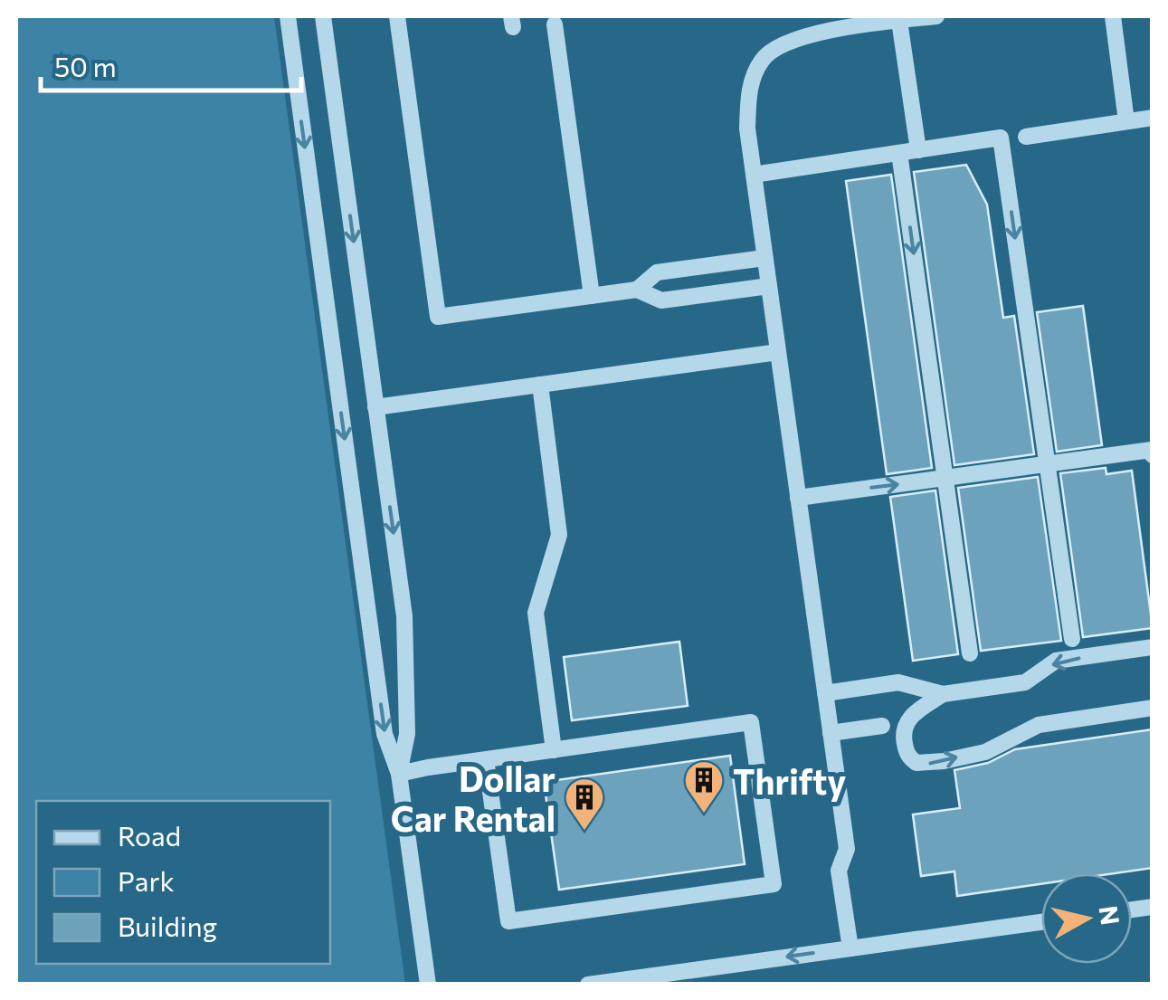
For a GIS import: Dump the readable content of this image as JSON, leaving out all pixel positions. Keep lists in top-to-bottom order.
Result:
{
  "places": {
    "building": ["Thrifty", "Dollar Car Rental"]
  },
  "legend": ["Road", "Park", "Building"],
  "scale_bar": "50 m",
  "north": "right"
}
